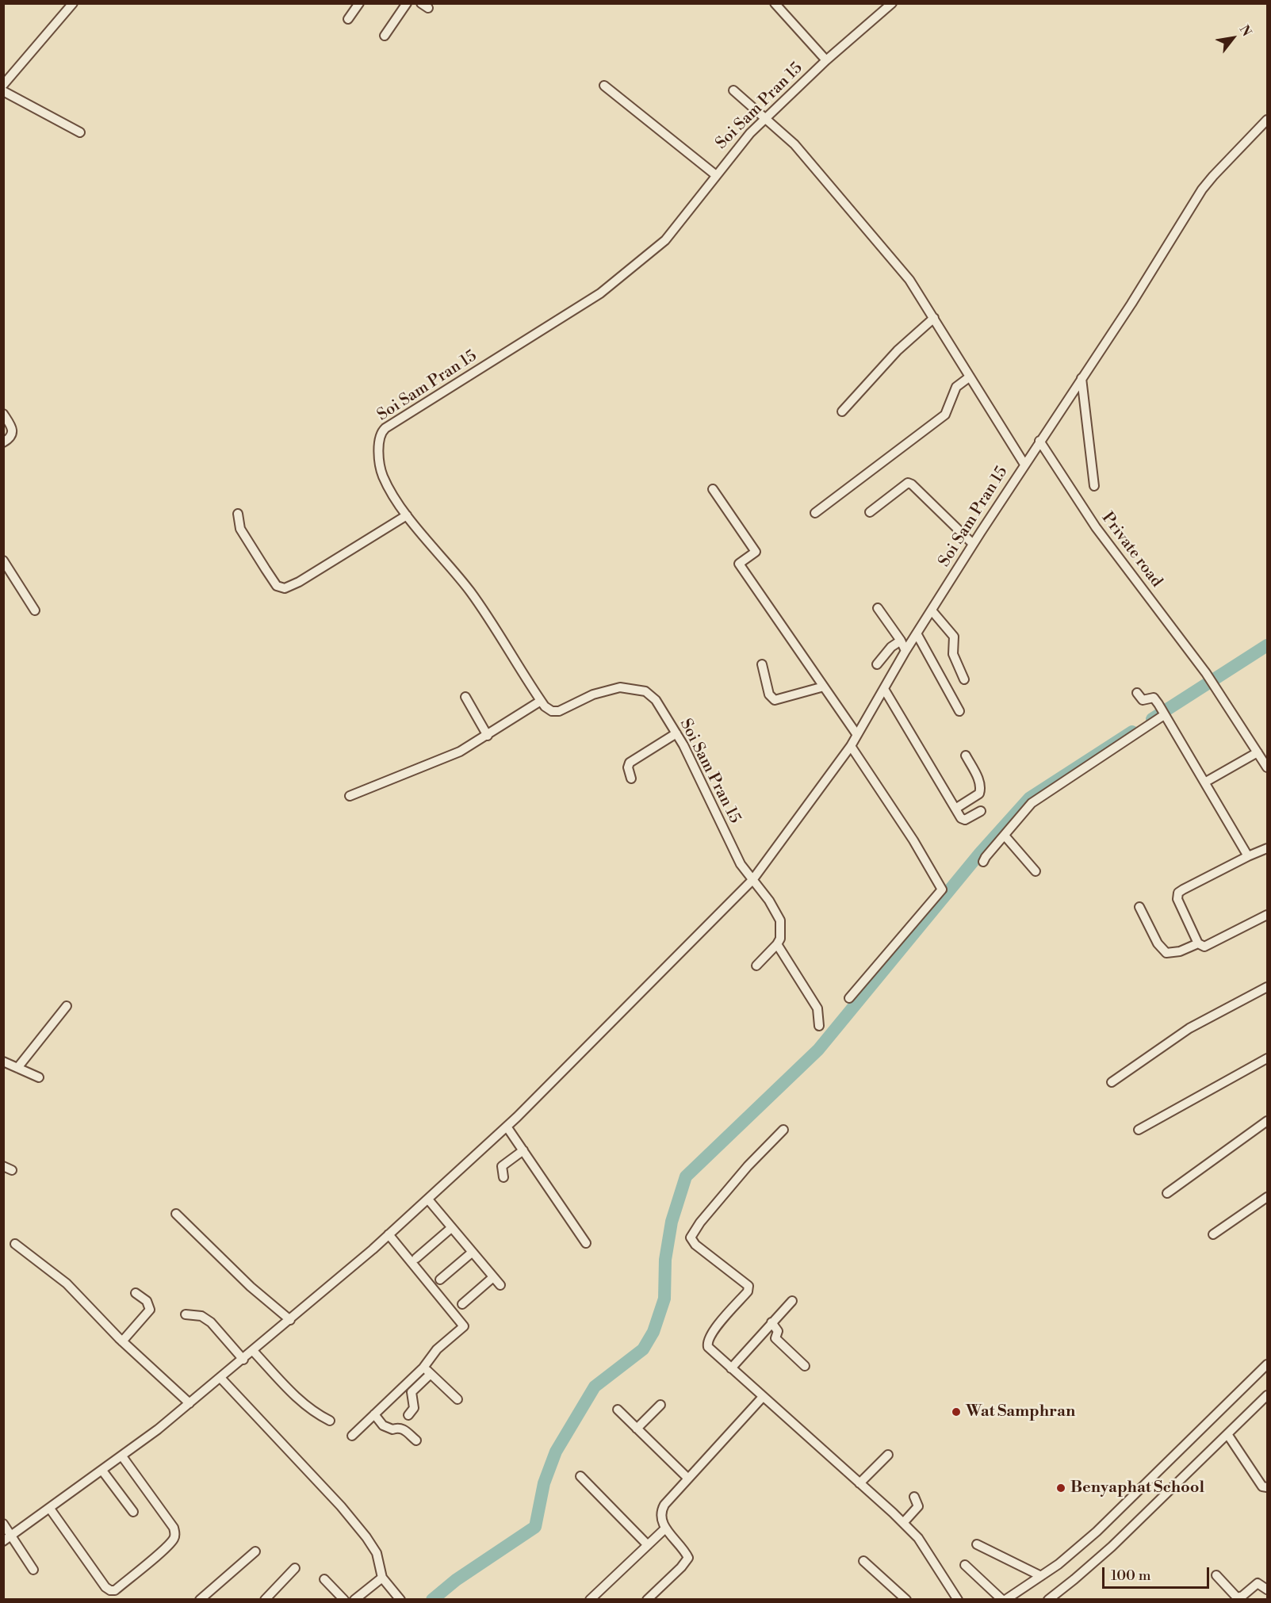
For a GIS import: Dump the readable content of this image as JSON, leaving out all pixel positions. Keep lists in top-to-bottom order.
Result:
{
  "streets": {
    "street": ["Soi Sam Pran 15", "Private road"]
  },
  "crossings": [
    ["Soi Sam Pran 15", "Private road"]
  ],
  "places": ["Wat Samphran", "Benyaphat School"],
  "scale_bar": "100 m",
  "north": "top right"
}
